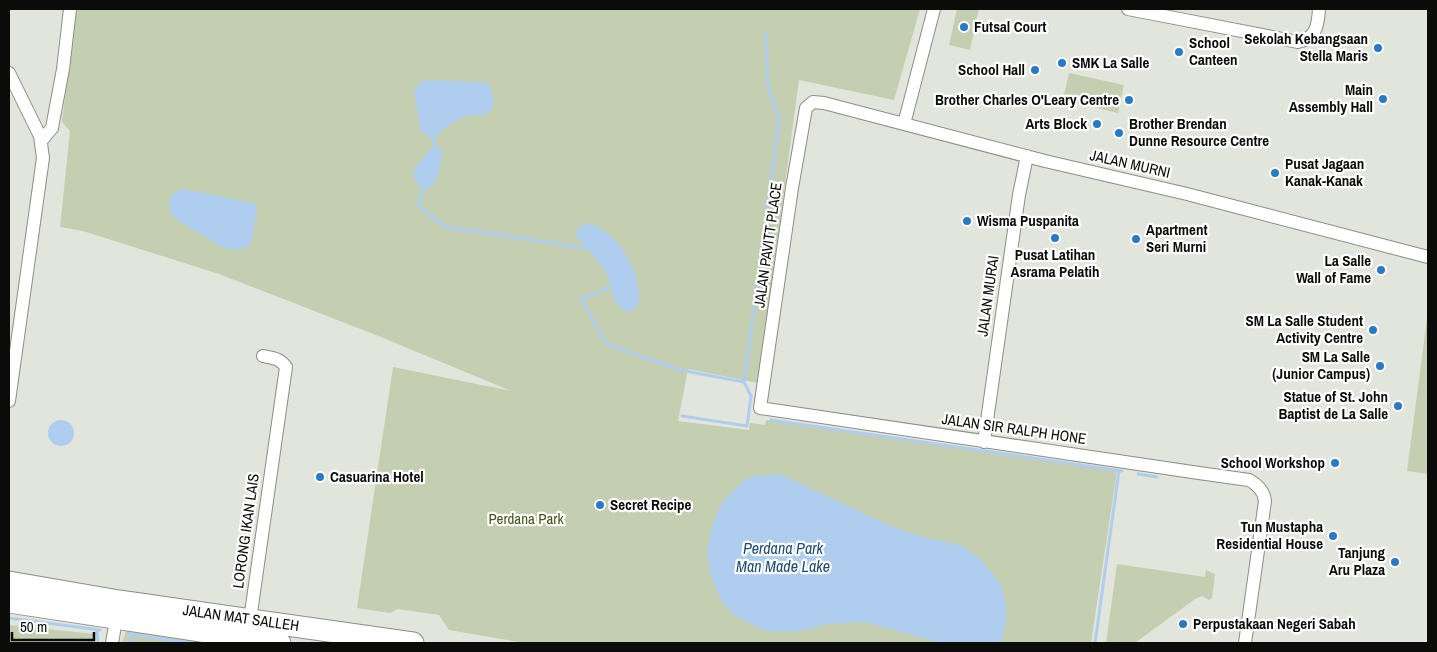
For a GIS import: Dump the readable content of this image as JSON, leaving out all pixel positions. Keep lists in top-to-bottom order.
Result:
{
  "streets": {
    "main road": ["JALAN MAT SALLEH"],
    "street": [
      "JALAN MURNI",
      "JALAN PAVITT PLACE",
      "JALAN MURAI",
      "JALAN SIR RALPH HONE",
      "LORONG IKAN LAIS"
    ]
  },
  "crossings": [
    ["JALAN MURNI", "JALAN PAVITT PLACE"],
    ["JALAN MURNI", "JALAN MURAI"],
    ["JALAN PAVITT PLACE", "JALAN SIR RALPH HONE"],
    ["JALAN MURAI", "JALAN SIR RALPH HONE"],
    ["LORONG IKAN LAIS", "JALAN MAT SALLEH"]
  ],
  "water": ["Perdana Park Man Made Lake"],
  "parks": ["Perdana Park"],
  "places": [
    "Futsal Court",
    "Sekolah Kebangsaan Stella Maris",
    "School Canteen",
    "SMK La Salle",
    "School Hall",
    "Main Assembly Hall",
    "Brother Charles O'Leary Centre",
    "Arts Block",
    "Brother Brendan Dunne Resource Centre",
    "Pusat Jagaan Kanak-Kanak",
    "Wisma Puspanita",
    "Pusat Latihan Asrama Pelatih",
    "Apartment Seri Murni",
    "La Salle Wall of Fame",
    "SM La Salle Student Activity Centre",
    "SM La Salle (Junior Campus)",
    "Statue of St. John Baptist de La Salle",
    "School Workshop",
    "Casuarina Hotel",
    "Secret Recipe",
    "Tun Mustapha Residential House",
    "Tanjung Aru Plaza",
    "Perpustakaan Negeri Sabah"
  ],
  "scale_bar": "50 m"
}
